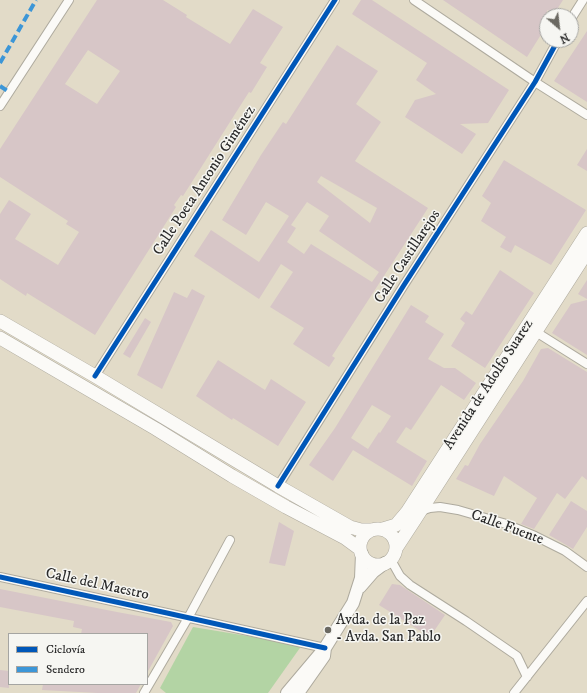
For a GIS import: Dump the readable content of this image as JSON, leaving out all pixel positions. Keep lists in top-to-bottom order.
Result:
{
  "streets": {
    "main road": ["Avenida de Adolfo Suarez"],
    "street": [
      "Calle Poeta Antonio Giménez",
      "Calle Castillarejos",
      "Calle Fuente",
      "Calle del Maestro"
    ]
  },
  "crossings": [
    ["Avenida de Adolfo Suarez", "Calle Fuente"]
  ],
  "places": ["Avda. de la Paz - Avda. San Pablo"],
  "legend": ["Ciclovía", "Sendero"],
  "north": "bottom right"
}
